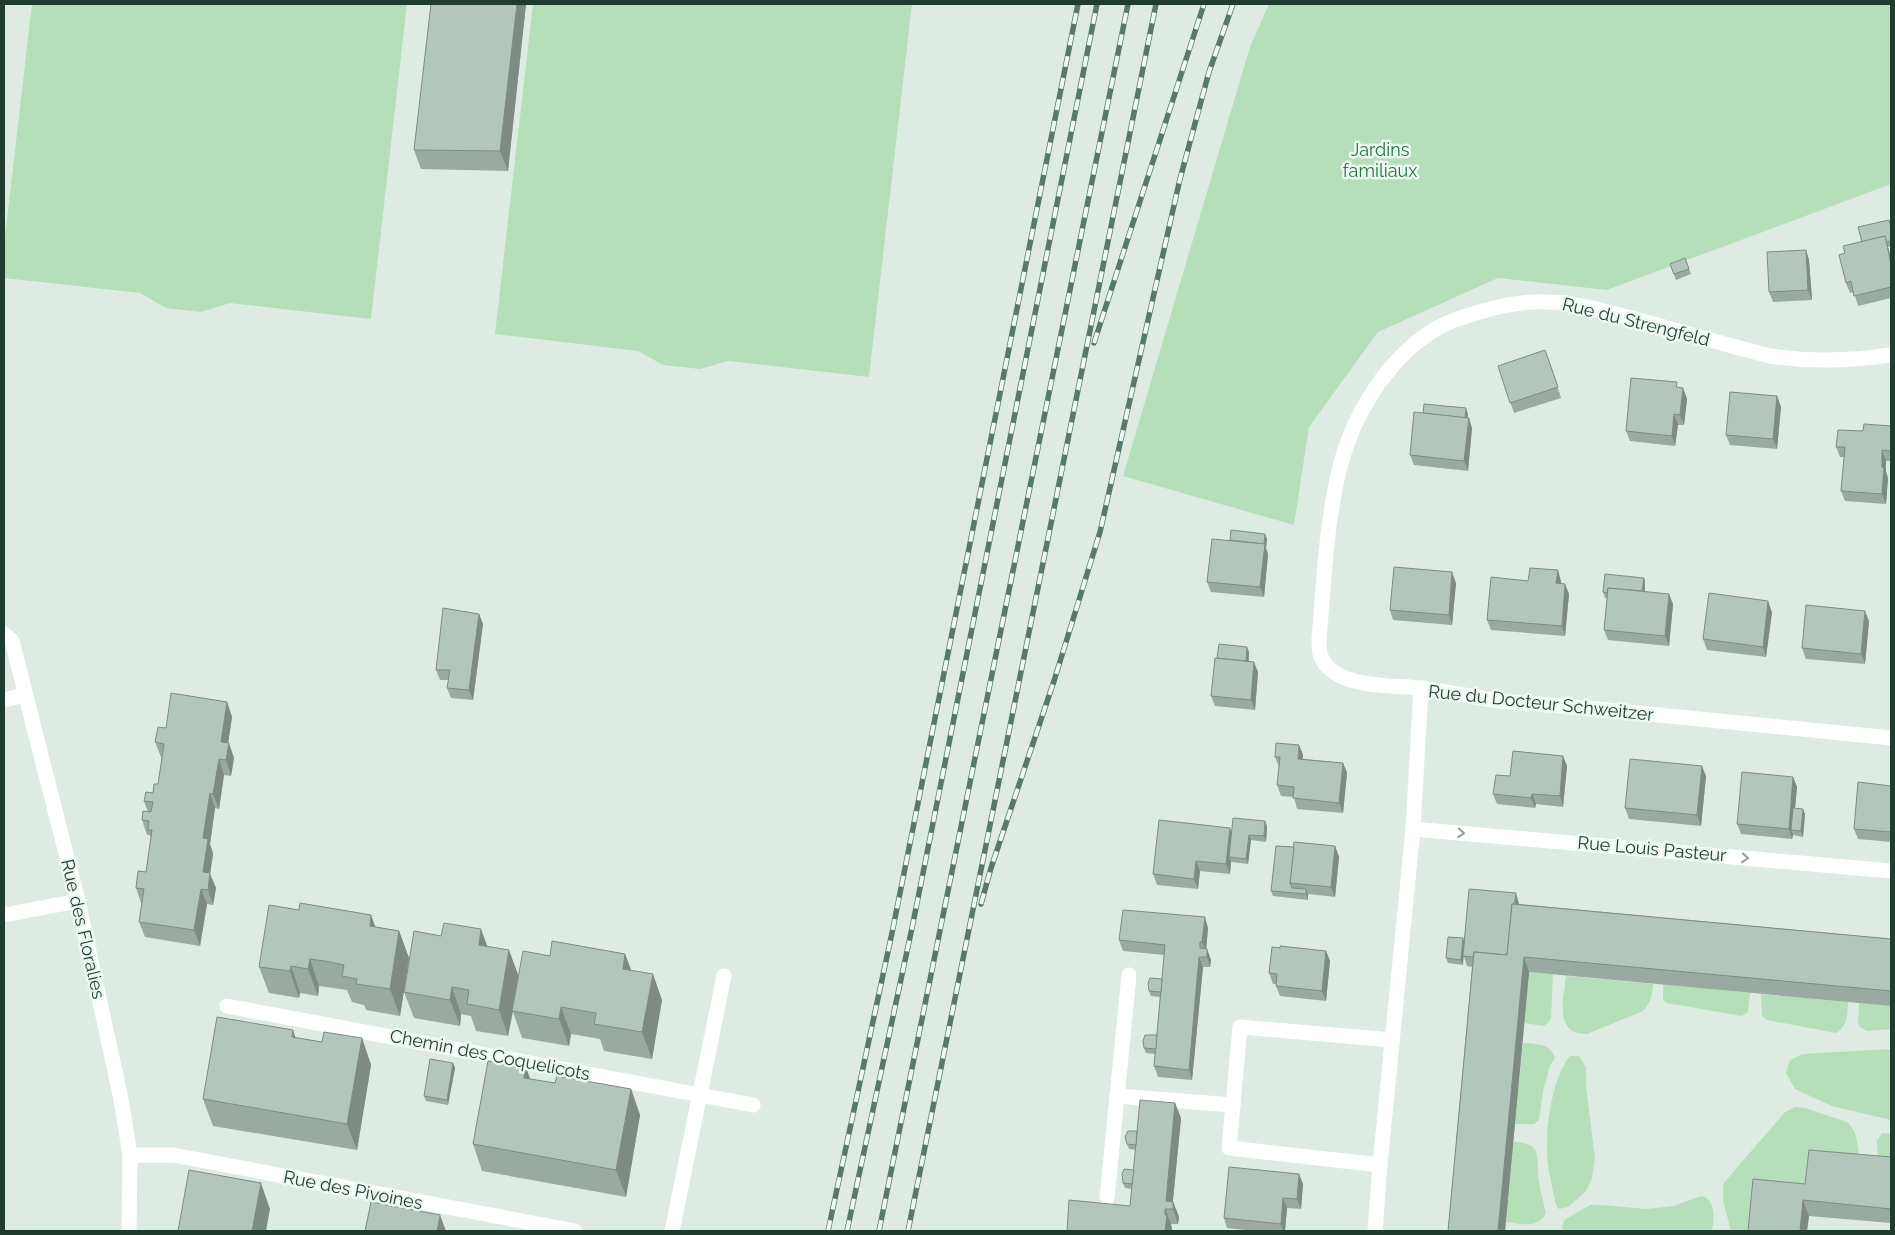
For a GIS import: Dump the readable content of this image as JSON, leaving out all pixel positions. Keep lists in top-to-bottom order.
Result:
{
  "streets": {
    "street": [
      "Rue du Strengfeld",
      "Rue du Docteur Schweitzer",
      "Rue Louis Pasteur",
      "Rue des Floralies",
      "Chemin des Coquelicots",
      "Rue des Pivoines"
    ]
  },
  "crossings": [
    ["Rue du Strengfeld", "Rue du Docteur Schweitzer"],
    ["Rue du Docteur Schweitzer", "Rue Louis Pasteur"],
    ["Rue des Floralies", "Rue des Pivoines"]
  ],
  "one_way": ["Rue Louis Pasteur"],
  "parks": ["Jardins familiaux"]
}
